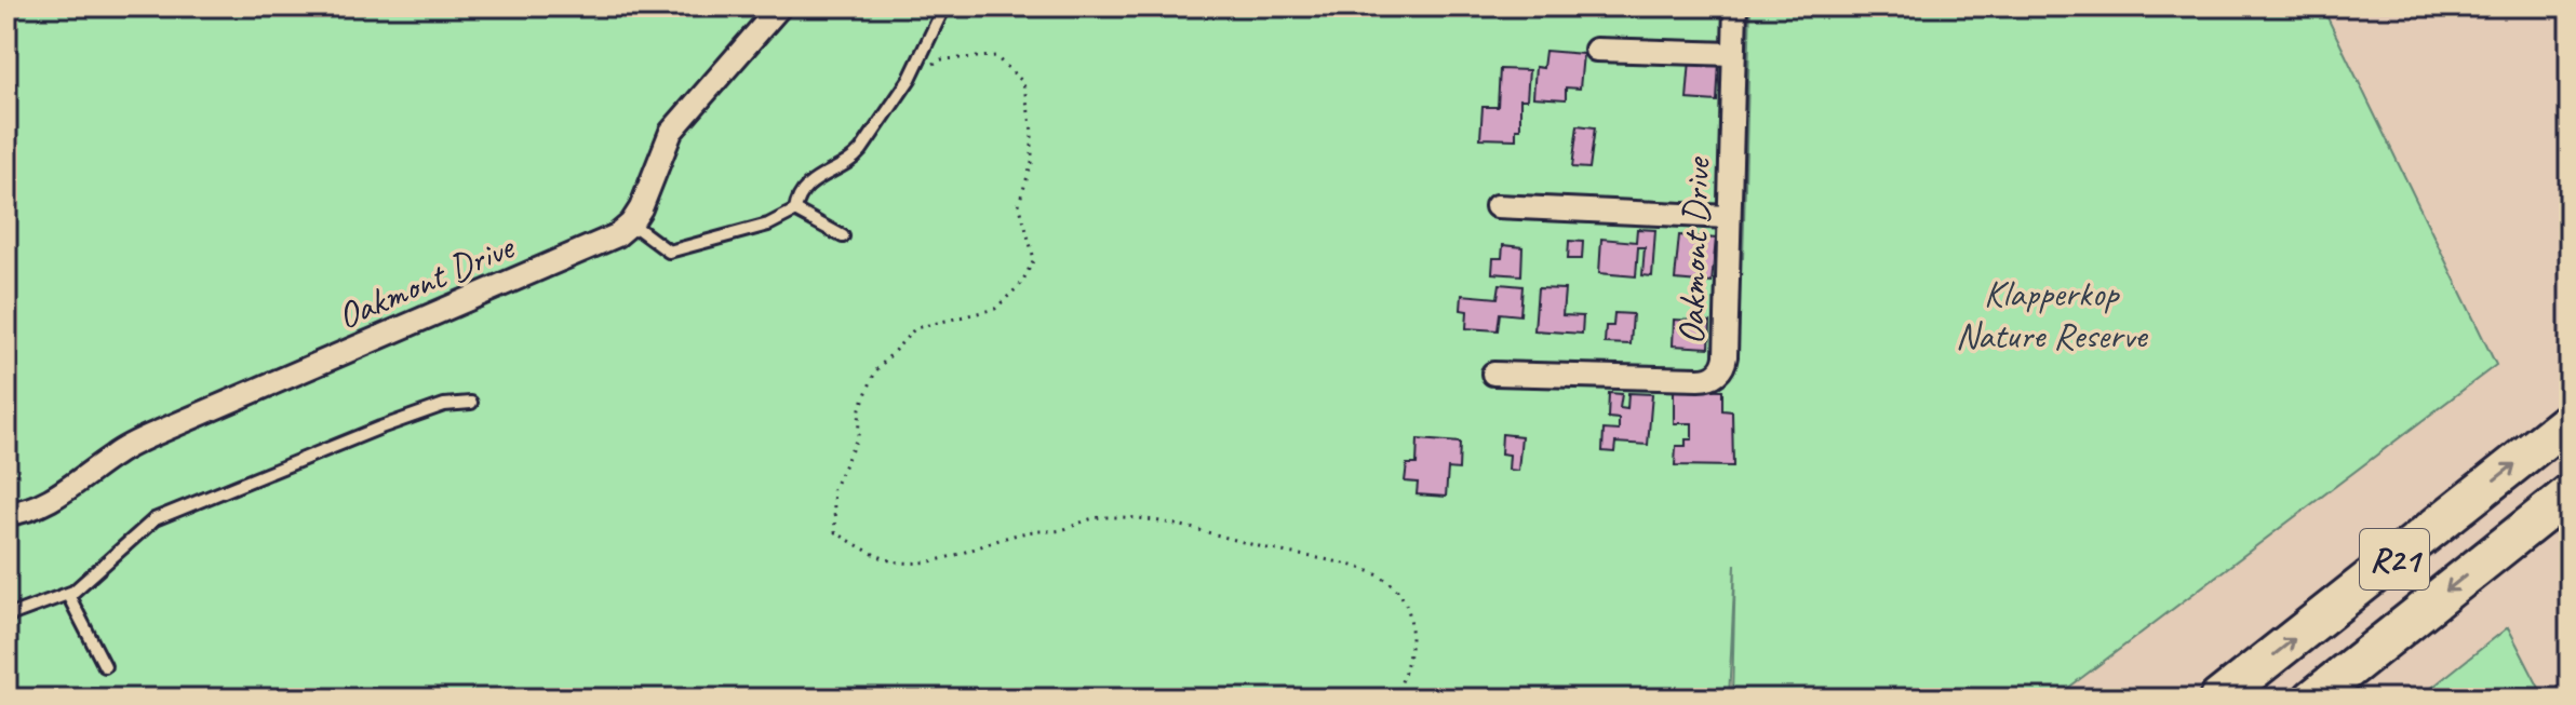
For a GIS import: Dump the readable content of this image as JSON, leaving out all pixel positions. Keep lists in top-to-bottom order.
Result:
{
  "streets": {
    "highway": ["R21"],
    "street": ["Oakmont Drive"]
  },
  "parks": ["Klapperkop Nature Reserve"]
}
